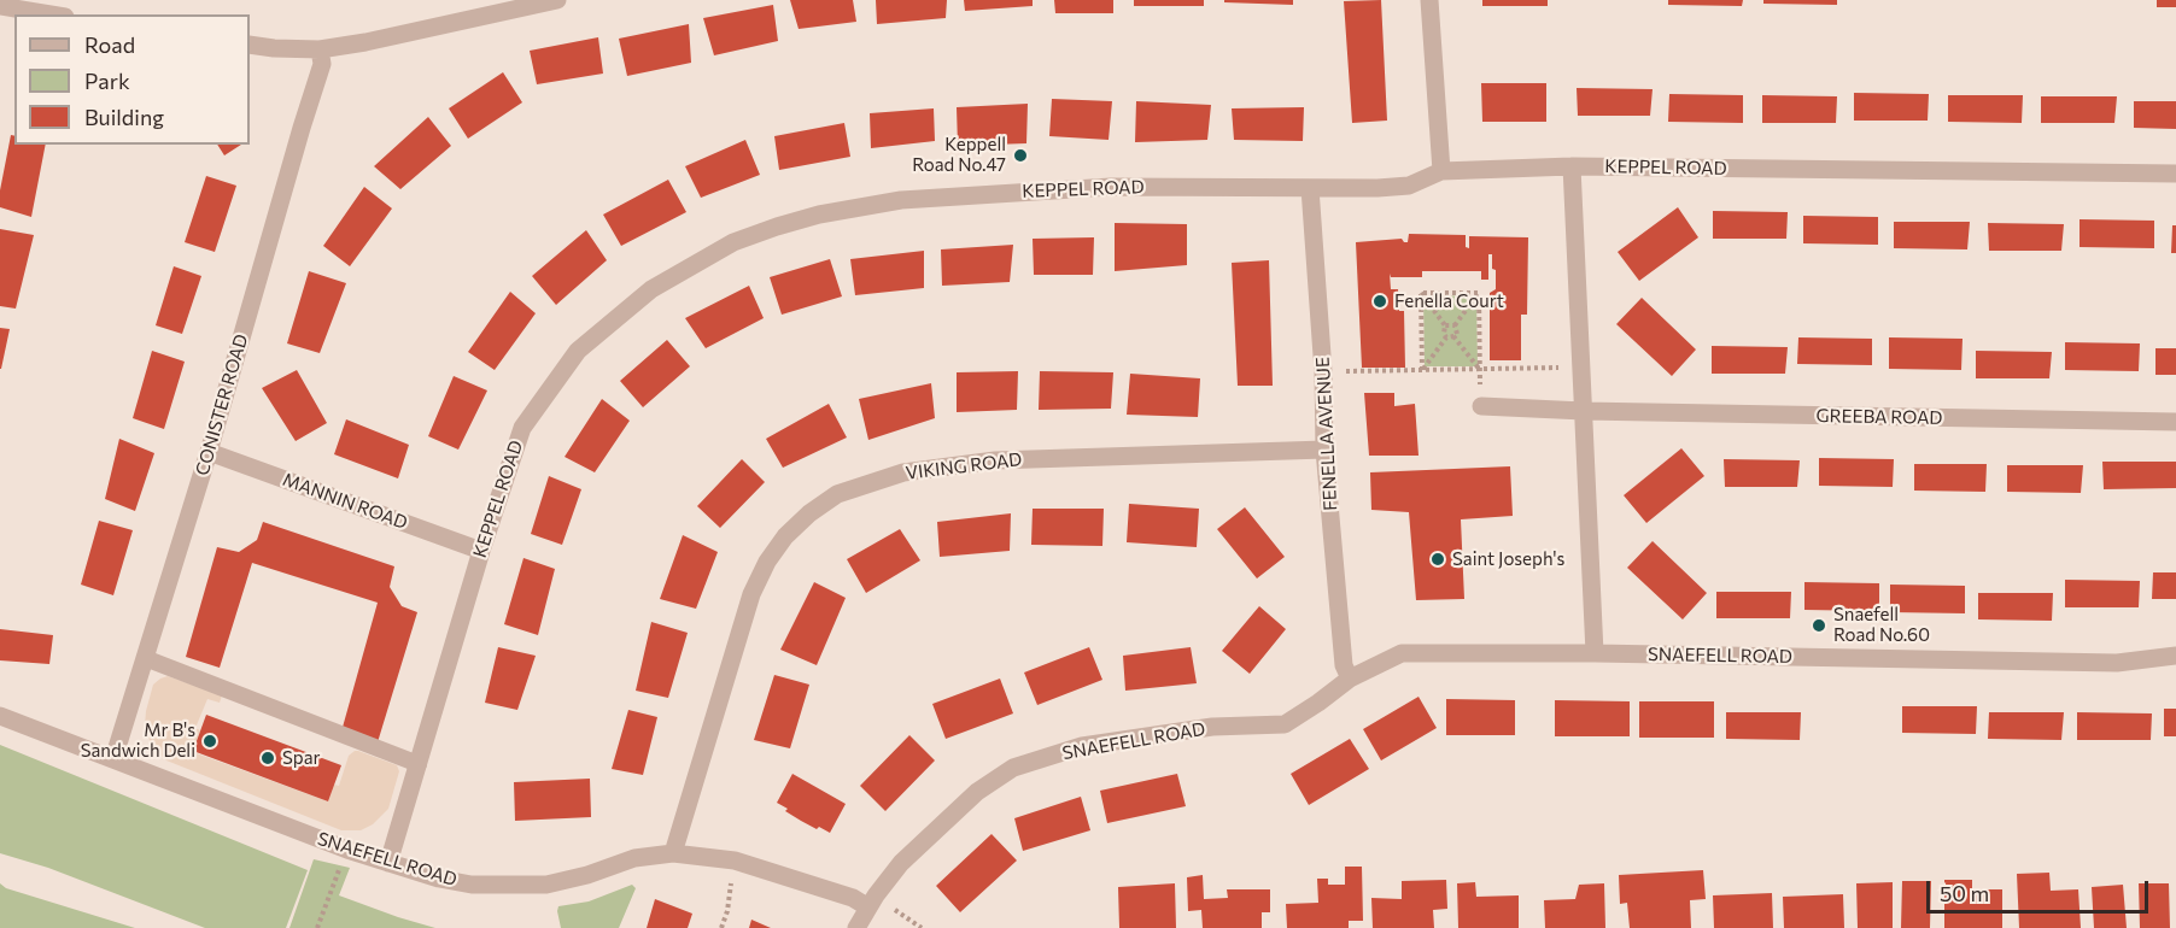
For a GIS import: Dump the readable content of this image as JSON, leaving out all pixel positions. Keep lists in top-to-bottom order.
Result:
{
  "streets": {
    "street": [
      "KEPPEL ROAD",
      "CONISTER ROAD",
      "GREEBA ROAD",
      "FENELLA AVENUE",
      "VIKING ROAD",
      "MANNIN ROAD",
      "SNAEFELL ROAD"
    ]
  },
  "crossings": [
    ["KEPPEL ROAD", "FENELLA AVENUE"],
    ["KEPPEL ROAD", "MANNIN ROAD"],
    ["KEPPEL ROAD", "SNAEFELL ROAD"],
    ["CONISTER ROAD", "MANNIN ROAD"],
    ["CONISTER ROAD", "SNAEFELL ROAD"],
    ["FENELLA AVENUE", "VIKING ROAD"],
    ["FENELLA AVENUE", "SNAEFELL ROAD"],
    ["VIKING ROAD", "SNAEFELL ROAD"]
  ],
  "places": [
    "Keppell Road No.47",
    "Fenella Court",
    "Saint Joseph's",
    "Snaefell Road No.60",
    "Mr B's Sandwich Deli",
    "Spar"
  ],
  "legend": ["Road", "Park", "Building"],
  "scale_bar": "50 m"
}
